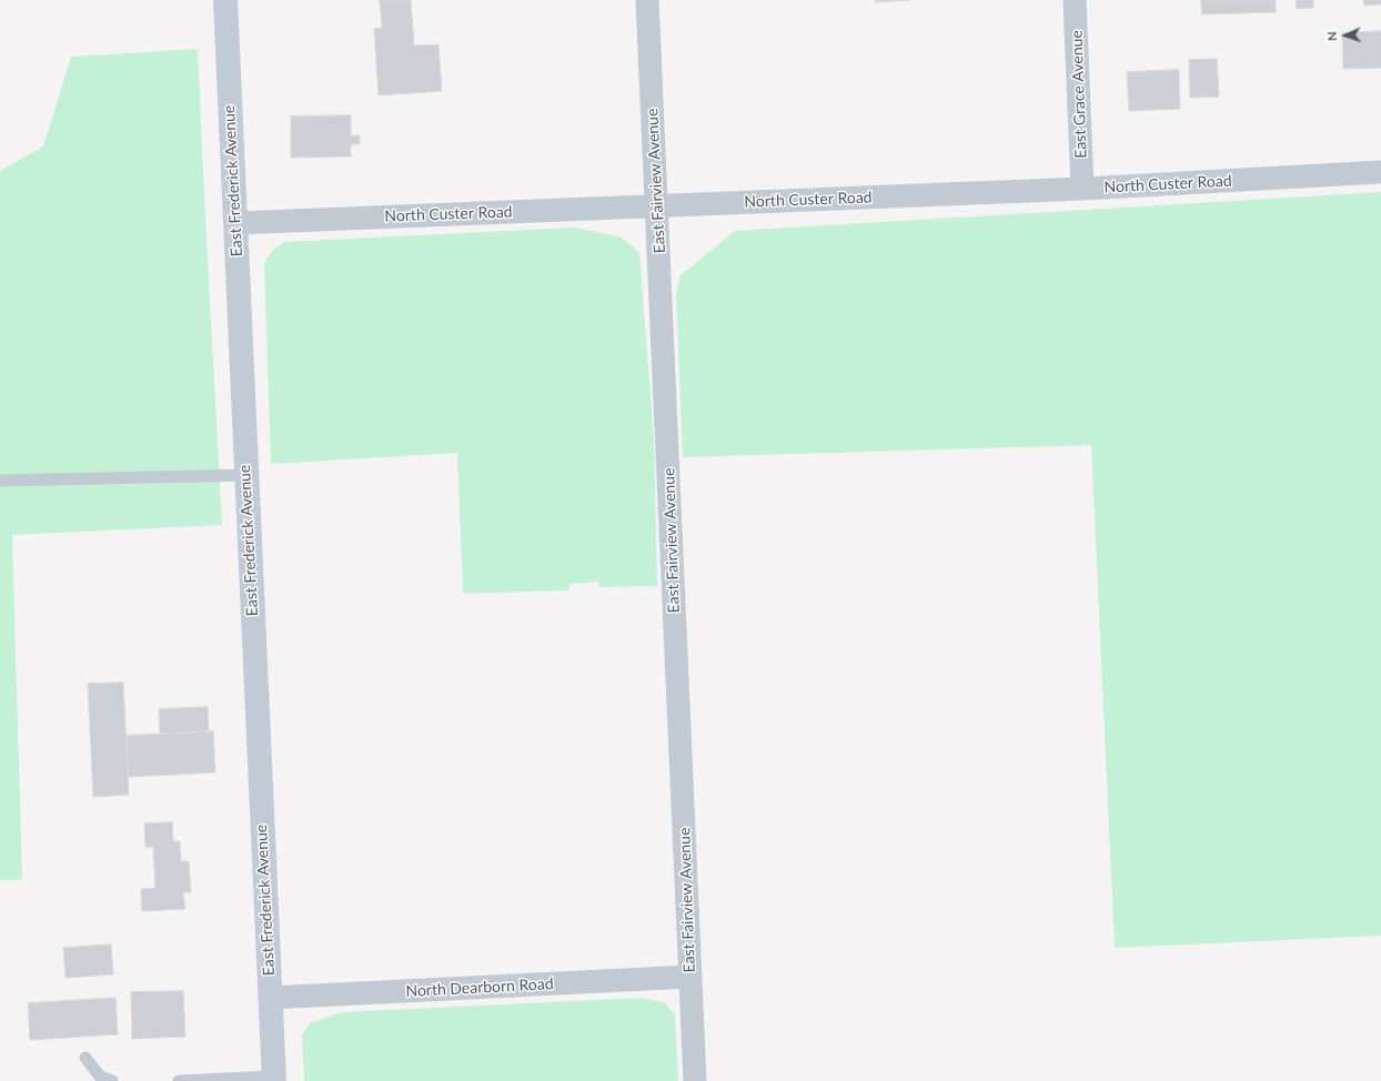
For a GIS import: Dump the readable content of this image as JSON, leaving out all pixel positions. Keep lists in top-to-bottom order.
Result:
{
  "streets": {
    "main road": ["East Frederick Avenue"],
    "street": [
      "East Grace Avenue",
      "East Fairview Avenue",
      "North Custer Road",
      "North Dearborn Road"
    ]
  },
  "crossings": [
    ["East Grace Avenue", "North Custer Road"],
    ["East Frederick Avenue", "North Custer Road"],
    ["East Frederick Avenue", "North Dearborn Road"],
    ["East Fairview Avenue", "North Custer Road"],
    ["East Fairview Avenue", "North Dearborn Road"]
  ],
  "north": "left"
}
